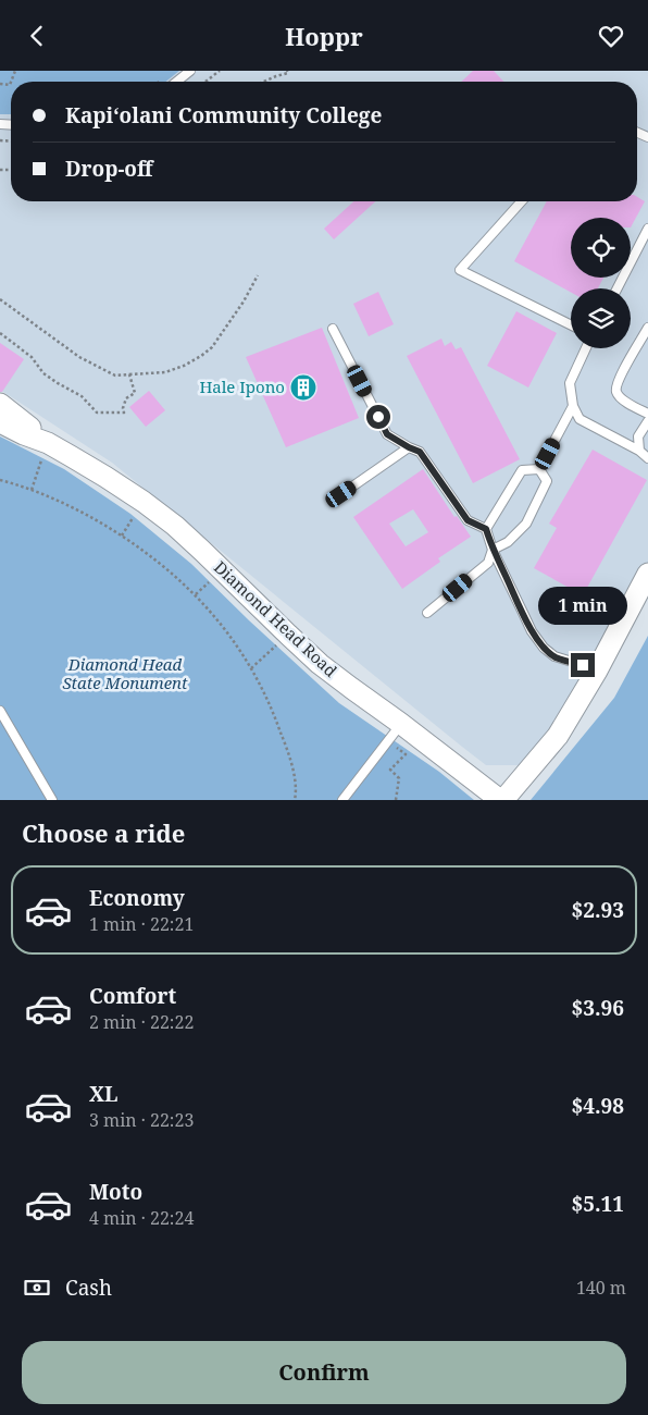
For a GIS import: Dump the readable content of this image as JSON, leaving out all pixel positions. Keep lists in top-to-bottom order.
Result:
{
  "streets": {
    "street": ["Diamond Head Road"]
  },
  "parks": ["Diamond Head State Monument"],
  "places": {
    "building": ["Hale Ipono"]
  },
  "page": {
    "header": "Hoppr",
    "banner": ["Kapi‘olani Community College", "Drop-off"],
    "bubble": "1 min",
    "heading": "Choose a ride",
    "list": [
      {
        "name": "Economy",
        "note": "1 min · 22:21",
        "value": "$2.93"
      },
      {
        "name": "Comfort",
        "note": "2 min · 22:22",
        "value": "$3.96"
      },
      {
        "name": "XL",
        "note": "3 min · 22:23",
        "value": "$4.98"
      },
      {
        "name": "Moto",
        "note": "4 min · 22:24",
        "value": "$5.11"
      }
    ],
    "pay": ["Cash", "140 m"],
    "buttons": "Confirm"
  }
}
